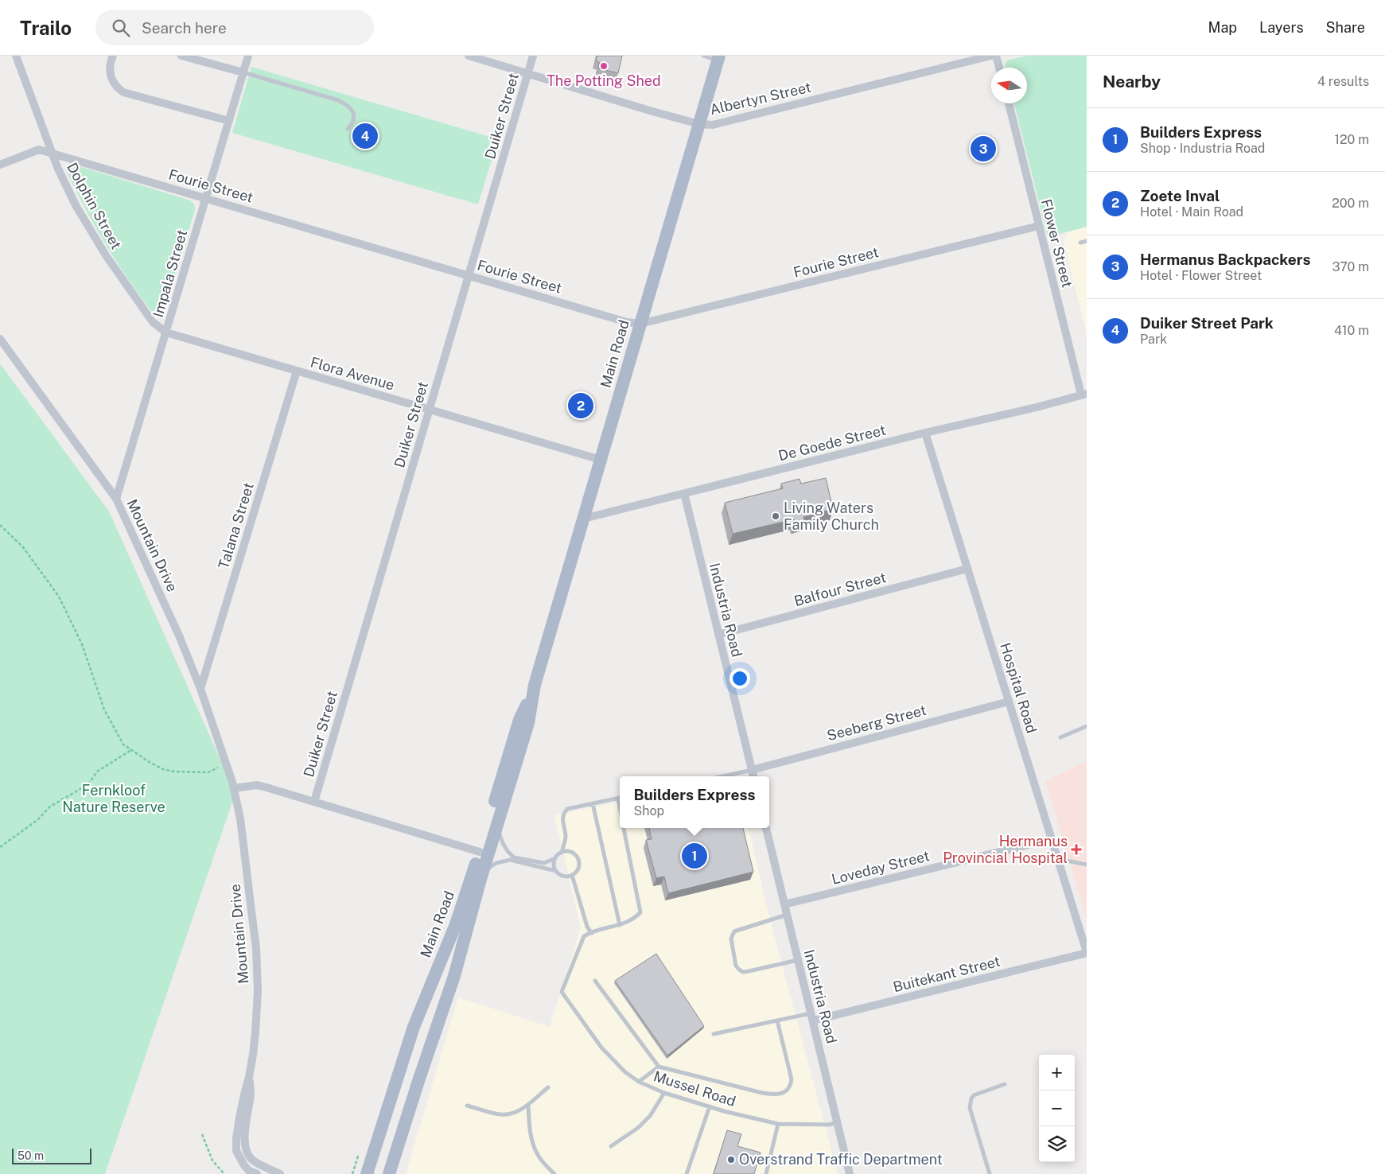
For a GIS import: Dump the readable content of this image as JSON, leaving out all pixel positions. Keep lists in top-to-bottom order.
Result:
{
  "streets": {
    "main road": ["Main Road"],
    "street": [
      "Albertyn Street",
      "Duiker Street",
      "Fourie Street",
      "Dolphin Street",
      "Flower Street",
      "Impala Street",
      "Flora Avenue",
      "De Goede Street",
      "Talana Street",
      "Mountain Drive",
      "Balfour Street",
      "Industria Road",
      "Hospital Road",
      "Seeberg Street",
      "Loveday Street",
      "Buitekant Street"
    ],
    "lane": ["Mussel Road"]
  },
  "crossings": [
    ["Albertyn Street", "Duiker Street"],
    ["Albertyn Street", "Main Road"],
    ["Duiker Street", "Fourie Street"],
    ["Duiker Street", "Flora Avenue"],
    ["Fourie Street", "Dolphin Street"],
    ["Fourie Street", "Flower Street"],
    ["Fourie Street", "Impala Street"],
    ["Fourie Street", "Main Road"],
    ["Dolphin Street", "Impala Street"],
    ["Dolphin Street", "Flora Avenue"],
    ["Flower Street", "De Goede Street"],
    ["Impala Street", "Flora Avenue"],
    ["Impala Street", "Mountain Drive"],
    ["Main Road", "Flora Avenue"],
    ["Main Road", "De Goede Street"],
    ["Flora Avenue", "Talana Street"],
    ["De Goede Street", "Industria Road"],
    ["De Goede Street", "Hospital Road"],
    ["Talana Street", "Mountain Drive"],
    ["Balfour Street", "Industria Road"],
    ["Balfour Street", "Hospital Road"],
    ["Industria Road", "Seeberg Street"],
    ["Industria Road", "Loveday Street"],
    ["Industria Road", "Buitekant Street"],
    ["Industria Road", "Mussel Road"],
    ["Hospital Road", "Seeberg Street"],
    ["Hospital Road", "Loveday Street"],
    ["Hospital Road", "Buitekant Street"]
  ],
  "parks": ["Fernkloof Nature Reserve"],
  "places": {
    "other": ["The Potting Shed", "Living Waters Family Church", "Overstrand Traffic Department"],
    "health": ["Hermanus Provincial Hospital"]
  },
  "scale_bar": "50 m",
  "north": "left",
  "page": {
    "header": "Trailo",
    "search": "Search here",
    "nav": ["Map", "Layers", "Share"],
    "heading": ["Nearby", "4 results"],
    "list": [
      {
        "mark": "1",
        "name": "Builders Express",
        "note": "Shop · Industria Road",
        "value": "120 m"
      },
      {
        "mark": "2",
        "name": "Zoete Inval",
        "note": "Hotel · Main Road",
        "value": "200 m"
      },
      {
        "mark": "3",
        "name": "Hermanus Backpackers",
        "note": "Hotel · Flower Street",
        "value": "370 m"
      },
      {
        "mark": "4",
        "name": "Duiker Street Park",
        "note": "Park",
        "value": "410 m"
      }
    ],
    "pins": [
      "4",
      "3",
      "2",
      "1"
    ],
    "popup": ["Builders Express", "Shop"],
    "map_buttons": ["+", "−"],
    "scale": "50 m"
  }
}
